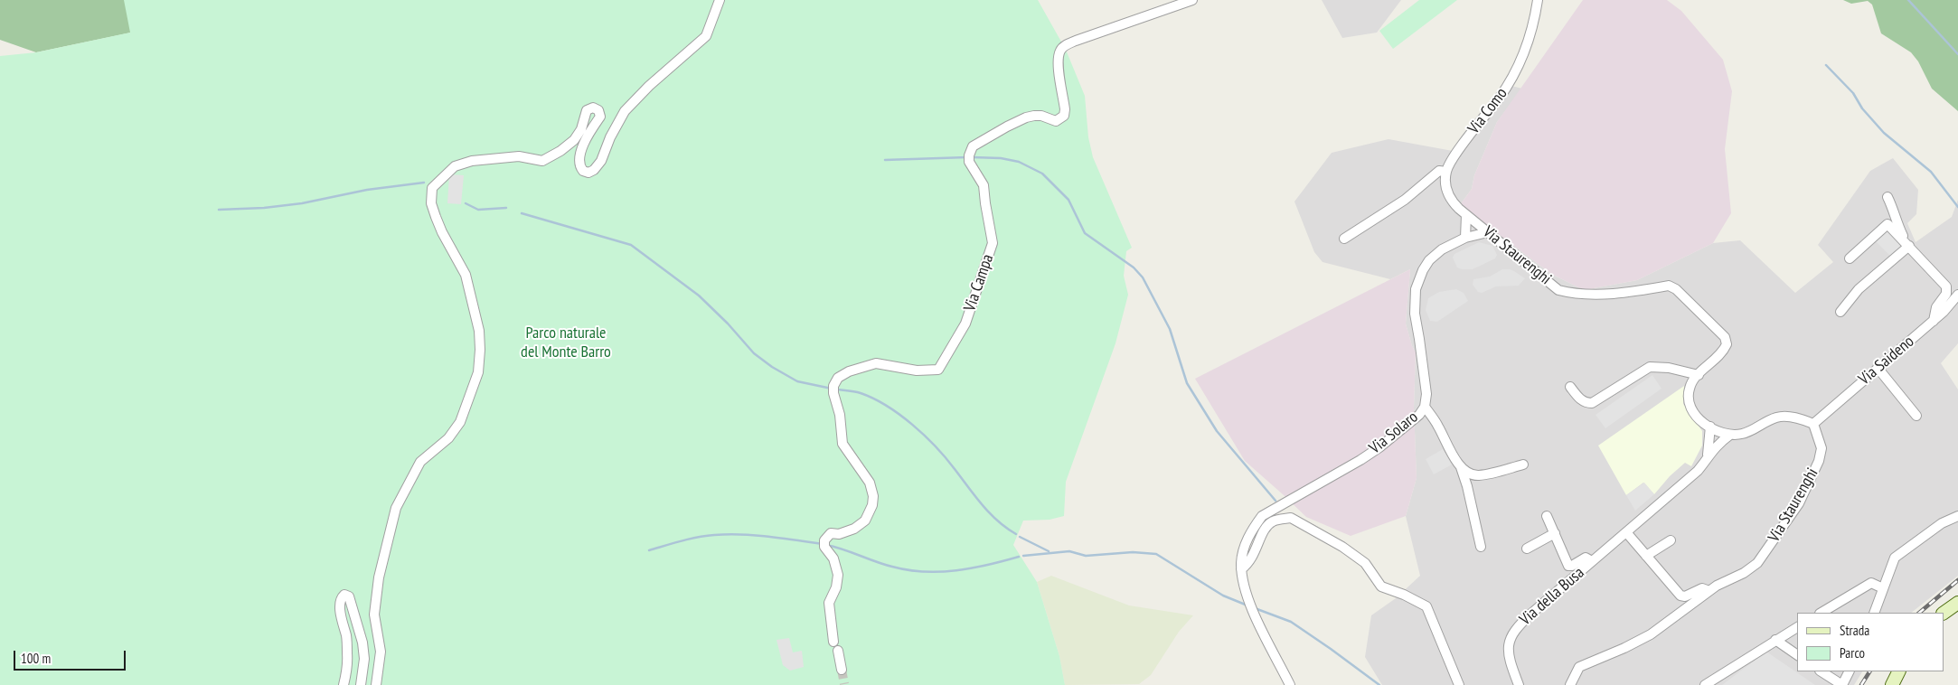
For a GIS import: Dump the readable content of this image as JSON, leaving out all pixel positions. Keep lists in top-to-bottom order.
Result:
{
  "streets": {
    "street": [
      "Via Como",
      "Via Staurenghi",
      "Via Campa",
      "Via Saideno",
      "Via Solaro",
      "Via della Busa"
    ]
  },
  "crossings": [
    ["Via Staurenghi", "Via Saideno"],
    ["Via Staurenghi", "Via Solaro"],
    ["Via Staurenghi", "Via della Busa"]
  ],
  "parks": ["Parco naturale del Monte Barro"],
  "legend": ["Strada", "Parco"],
  "scale_bar": "100 m"
}
